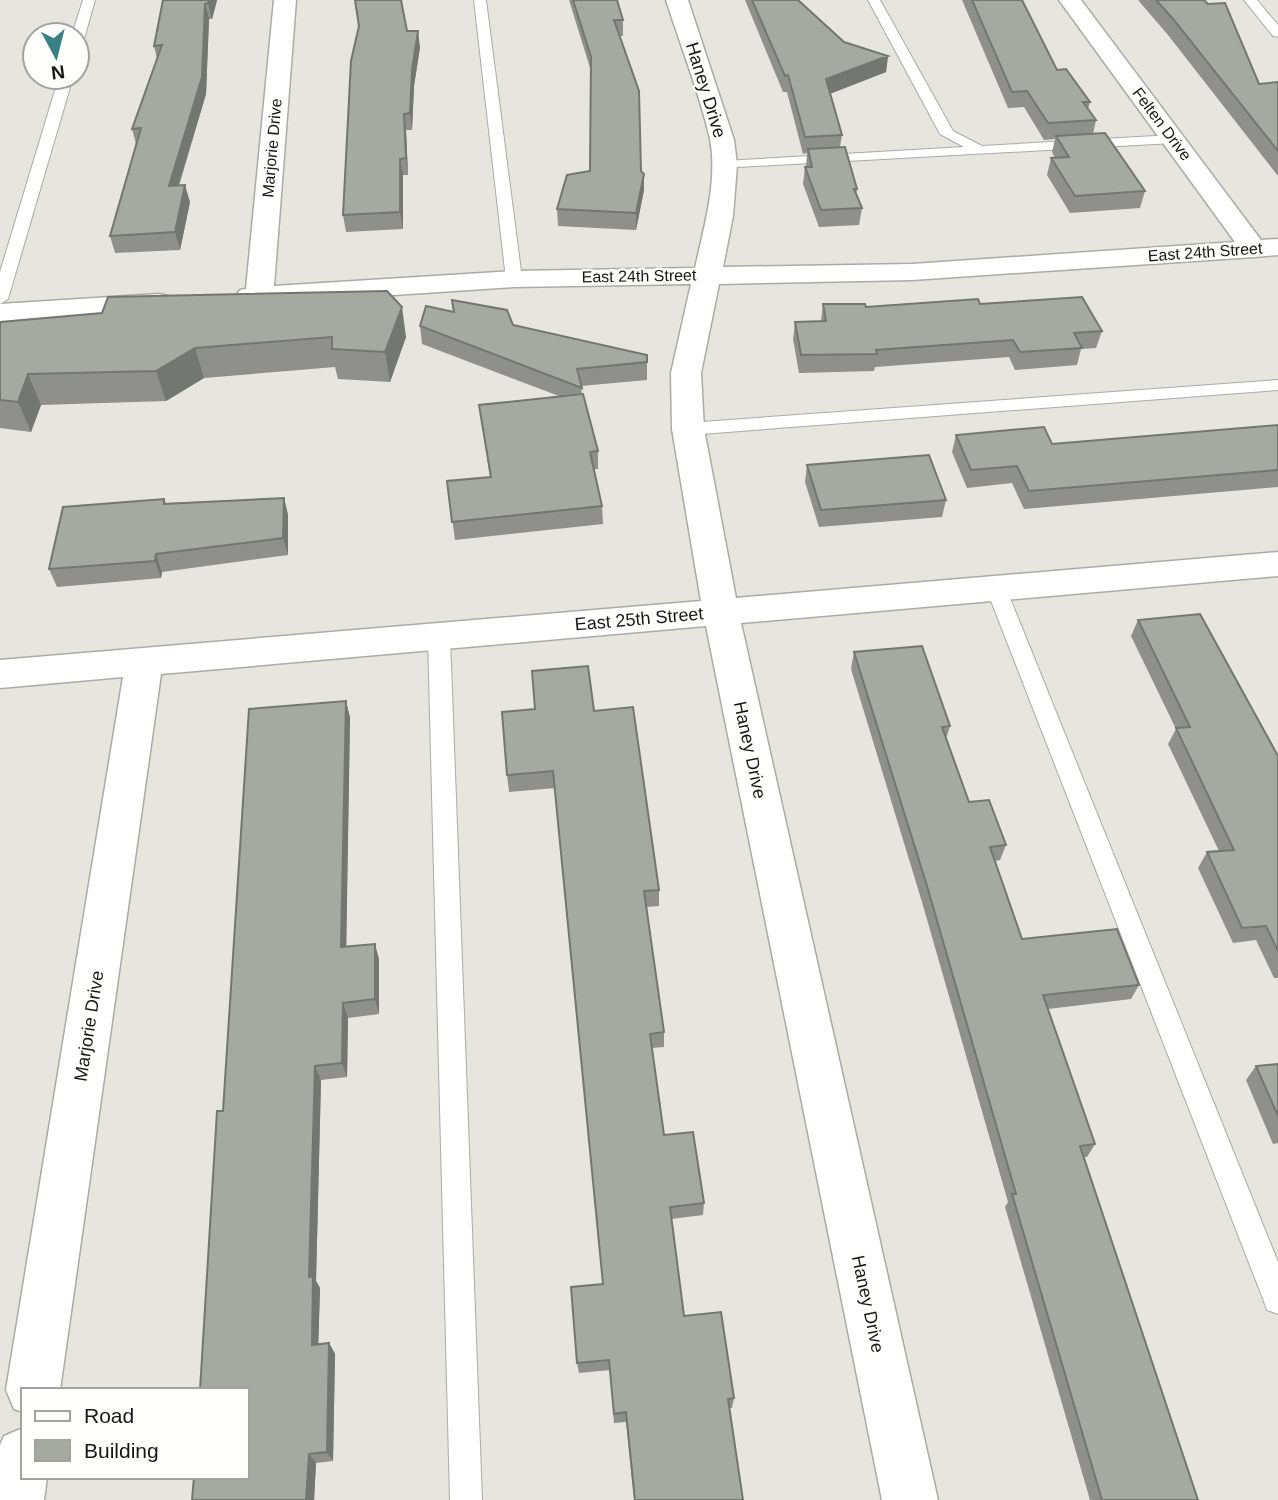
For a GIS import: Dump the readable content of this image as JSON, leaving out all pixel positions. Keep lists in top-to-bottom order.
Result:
{
  "streets": {
    "street": [
      "Haney Drive",
      "Felten Drive",
      "Marjorie Drive",
      "East 24th Street",
      "East 25th Street"
    ]
  },
  "crossings": [
    ["Haney Drive", "East 24th Street"],
    ["Haney Drive", "East 25th Street"],
    ["Felten Drive", "East 24th Street"],
    ["Marjorie Drive", "East 24th Street"],
    ["Marjorie Drive", "East 25th Street"]
  ],
  "legend": ["Road", "Building"],
  "north": "bottom"
}
